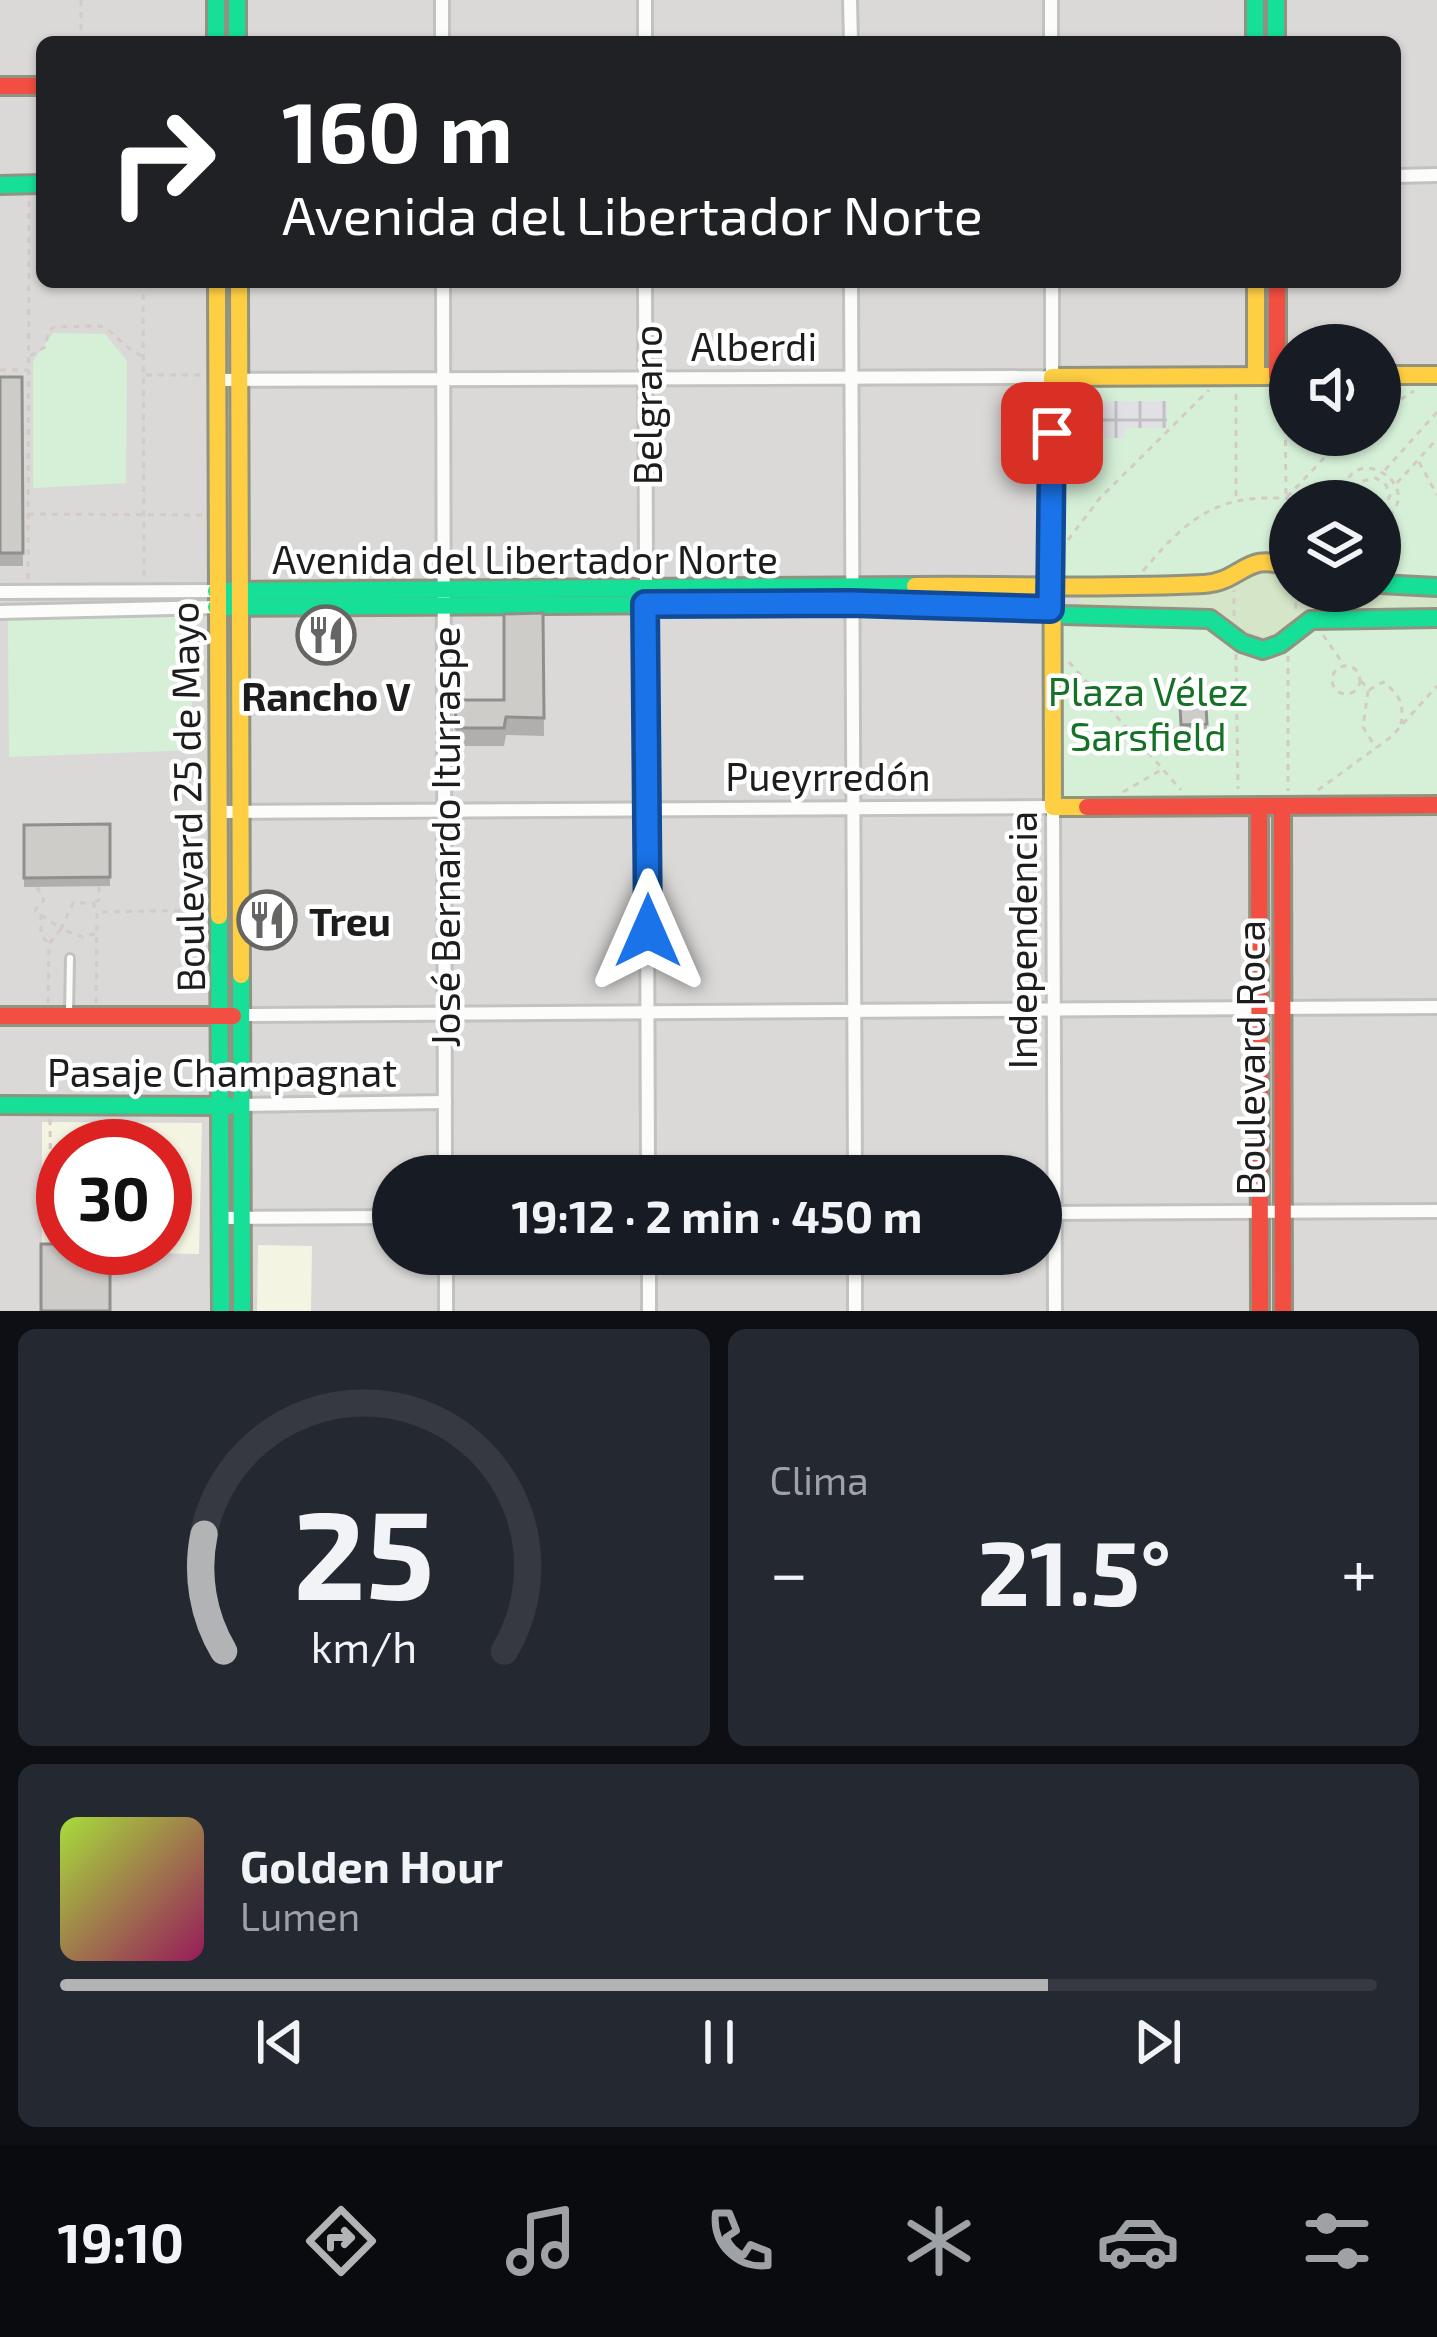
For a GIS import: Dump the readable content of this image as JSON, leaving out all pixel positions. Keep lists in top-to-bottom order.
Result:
{
  "streets": {
    "main road": [
      "Alberdi",
      "Avenida del Libertador Norte",
      "Pueyrredón",
      "Boulevard 25 de Mayo",
      "Independencia",
      "Boulevard Roca",
      "Pasaje Champagnat"
    ],
    "street": ["Belgrano", "José Bernardo Iturraspe"]
  },
  "crossings": [
    ["Alberdi", "Belgrano"],
    ["Alberdi", "Boulevard 25 de Mayo"],
    ["Alberdi", "José Bernardo Iturraspe"],
    ["Alberdi", "Independencia"],
    ["Belgrano", "Avenida del Libertador Norte"],
    ["Belgrano", "Pueyrredón"],
    ["Avenida del Libertador Norte", "Boulevard 25 de Mayo"],
    ["Avenida del Libertador Norte", "José Bernardo Iturraspe"],
    ["Avenida del Libertador Norte", "Independencia"],
    ["Pueyrredón", "Boulevard 25 de Mayo"],
    ["Pueyrredón", "José Bernardo Iturraspe"],
    ["Pueyrredón", "Independencia"],
    ["Pueyrredón", "Boulevard Roca"],
    ["Boulevard 25 de Mayo", "Pasaje Champagnat"],
    ["José Bernardo Iturraspe", "Pasaje Champagnat"]
  ],
  "parks": ["Plaza Vélez Sarsfield"],
  "places": {
    "restaurant": ["Rancho V", "Treu"]
  },
  "page": {
    "turn": ["160 m", "Avenida del Libertador Norte"],
    "limit": "30",
    "trip": "19:12 · 2 min · 450 m",
    "tile": "Clima",
    "heat": ["−", "21.5°", "+"],
    "song": ["Golden Hour", "Lumen"],
    "tabs": "19:10",
    "gauge": ["25", "km/h"]
  }
}
